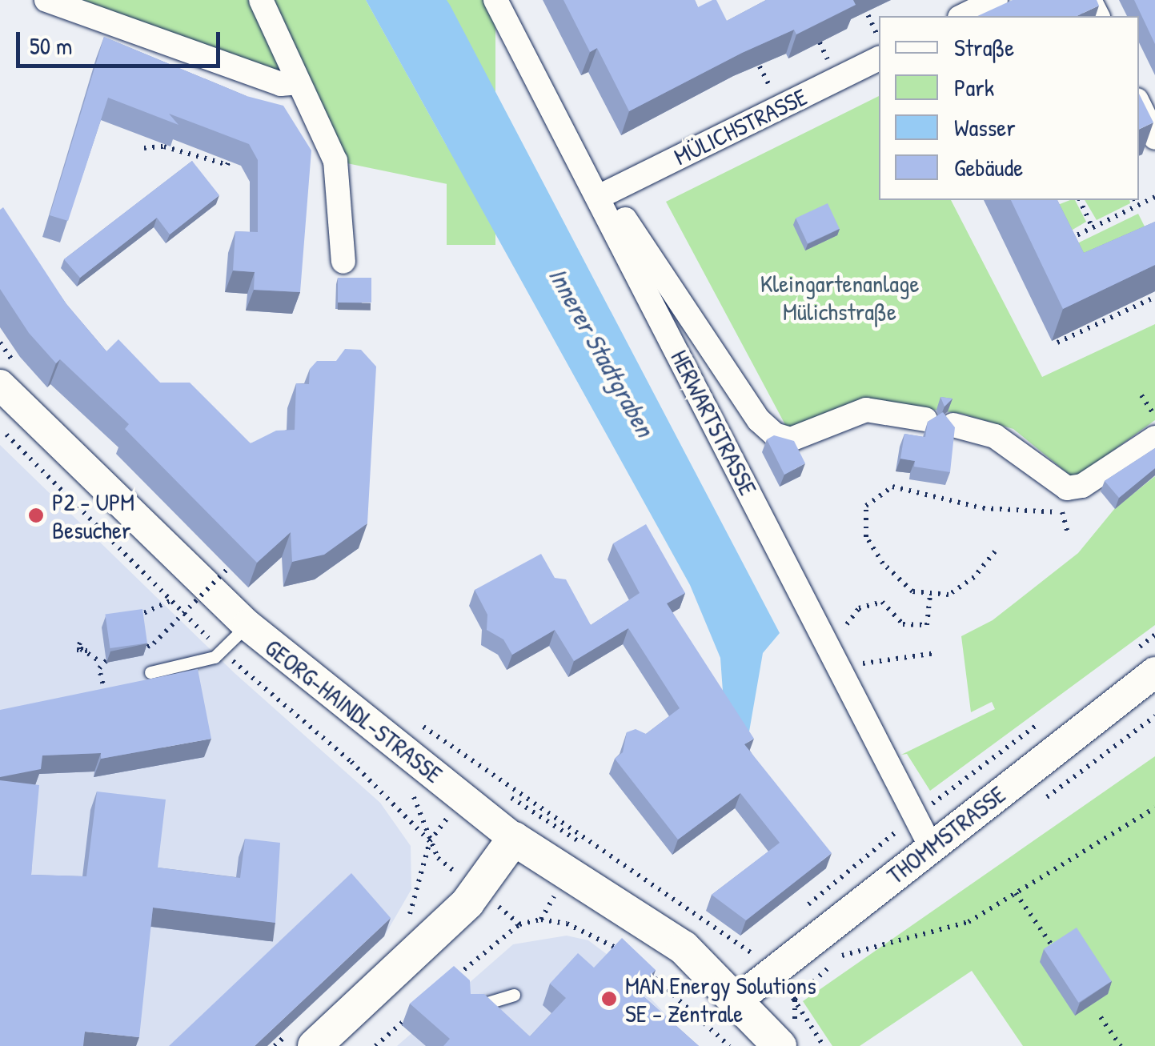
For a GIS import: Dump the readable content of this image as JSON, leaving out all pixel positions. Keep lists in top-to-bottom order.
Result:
{
  "streets": {
    "main road": ["GEORG-HAINDL-STRASSE"],
    "street": ["MÜLICHSTRASSE", "HERWARTSTRASSE", "THOMMSTRASSE"]
  },
  "crossings": [
    ["MÜLICHSTRASSE", "HERWARTSTRASSE"],
    ["HERWARTSTRASSE", "THOMMSTRASSE"],
    ["GEORG-HAINDL-STRASSE", "THOMMSTRASSE"]
  ],
  "water": ["Innerer Stadtgraben"],
  "parks": ["Kleingartenanlage Mülichstraße"],
  "places": ["P2 - UPM Besucher", "MAN Energy Solutions SE - Zentrale"],
  "legend": [
    "Straße",
    "Park",
    "Wasser",
    "Gebäude"
  ],
  "scale_bar": "50 m"
}
